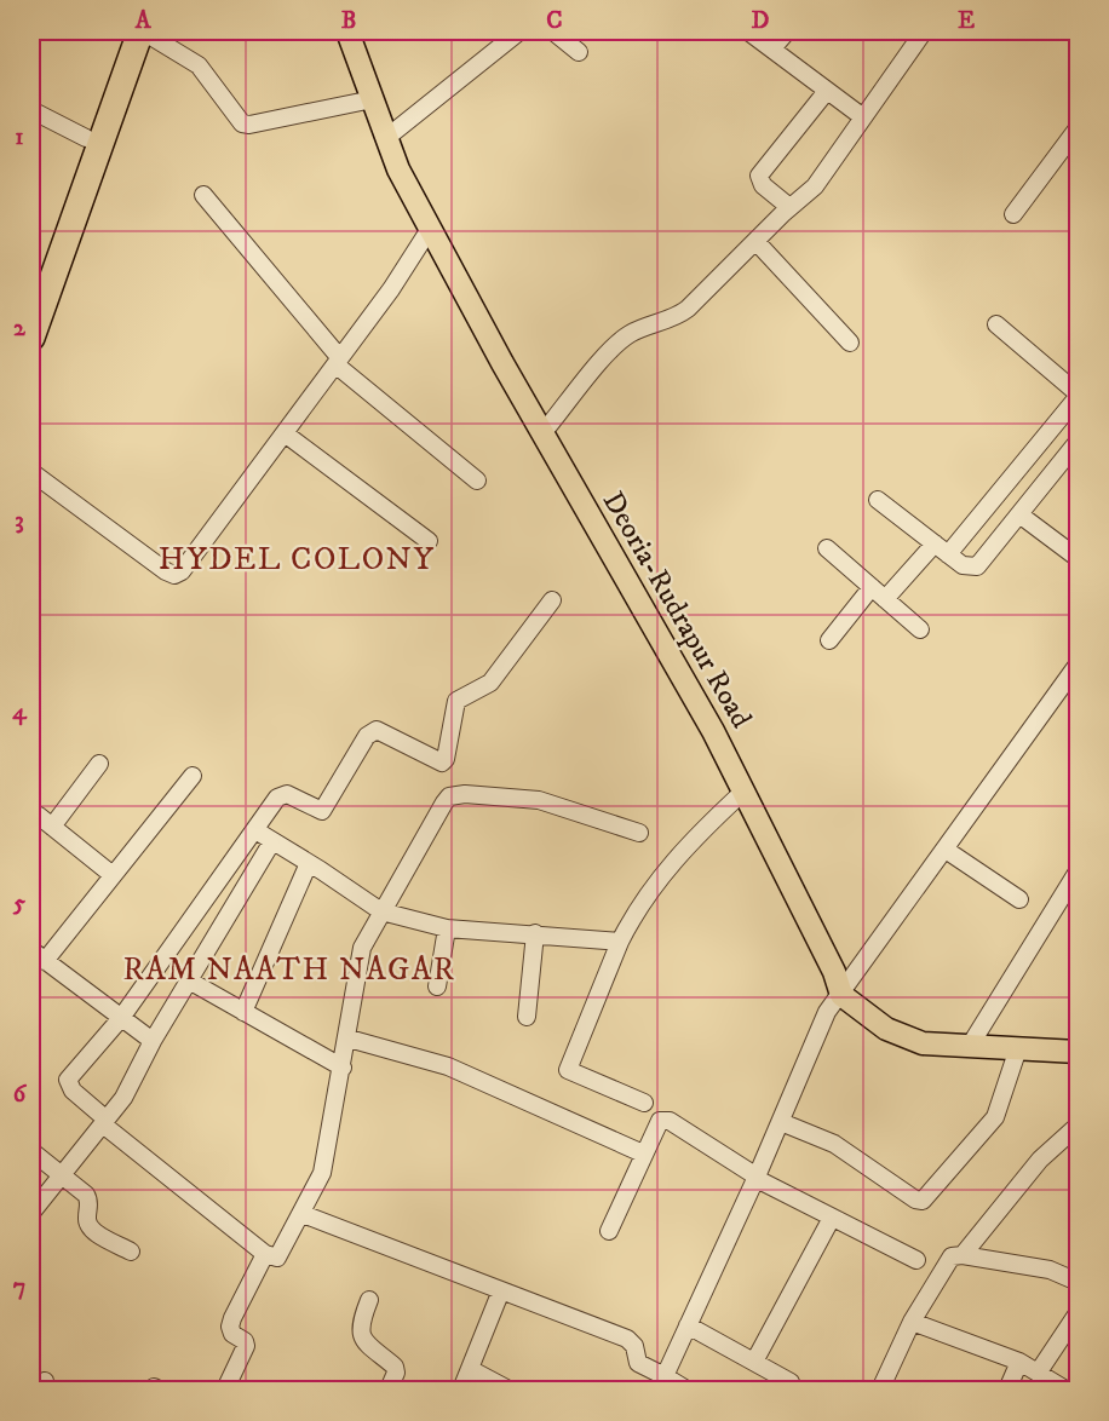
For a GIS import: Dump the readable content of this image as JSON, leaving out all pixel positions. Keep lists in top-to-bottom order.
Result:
{
  "streets": {
    "main road": ["Deoria-Rudrapur Road"]
  },
  "districts": ["HYDEL COLONY", "RAM NAATH NAGAR"],
  "grid": {
    "columns": [
      "A",
      "B",
      "C",
      "D",
      "E"
    ],
    "rows": [
      "1",
      "2",
      "3",
      "4",
      "5",
      "6",
      "7"
    ]
  }
}
